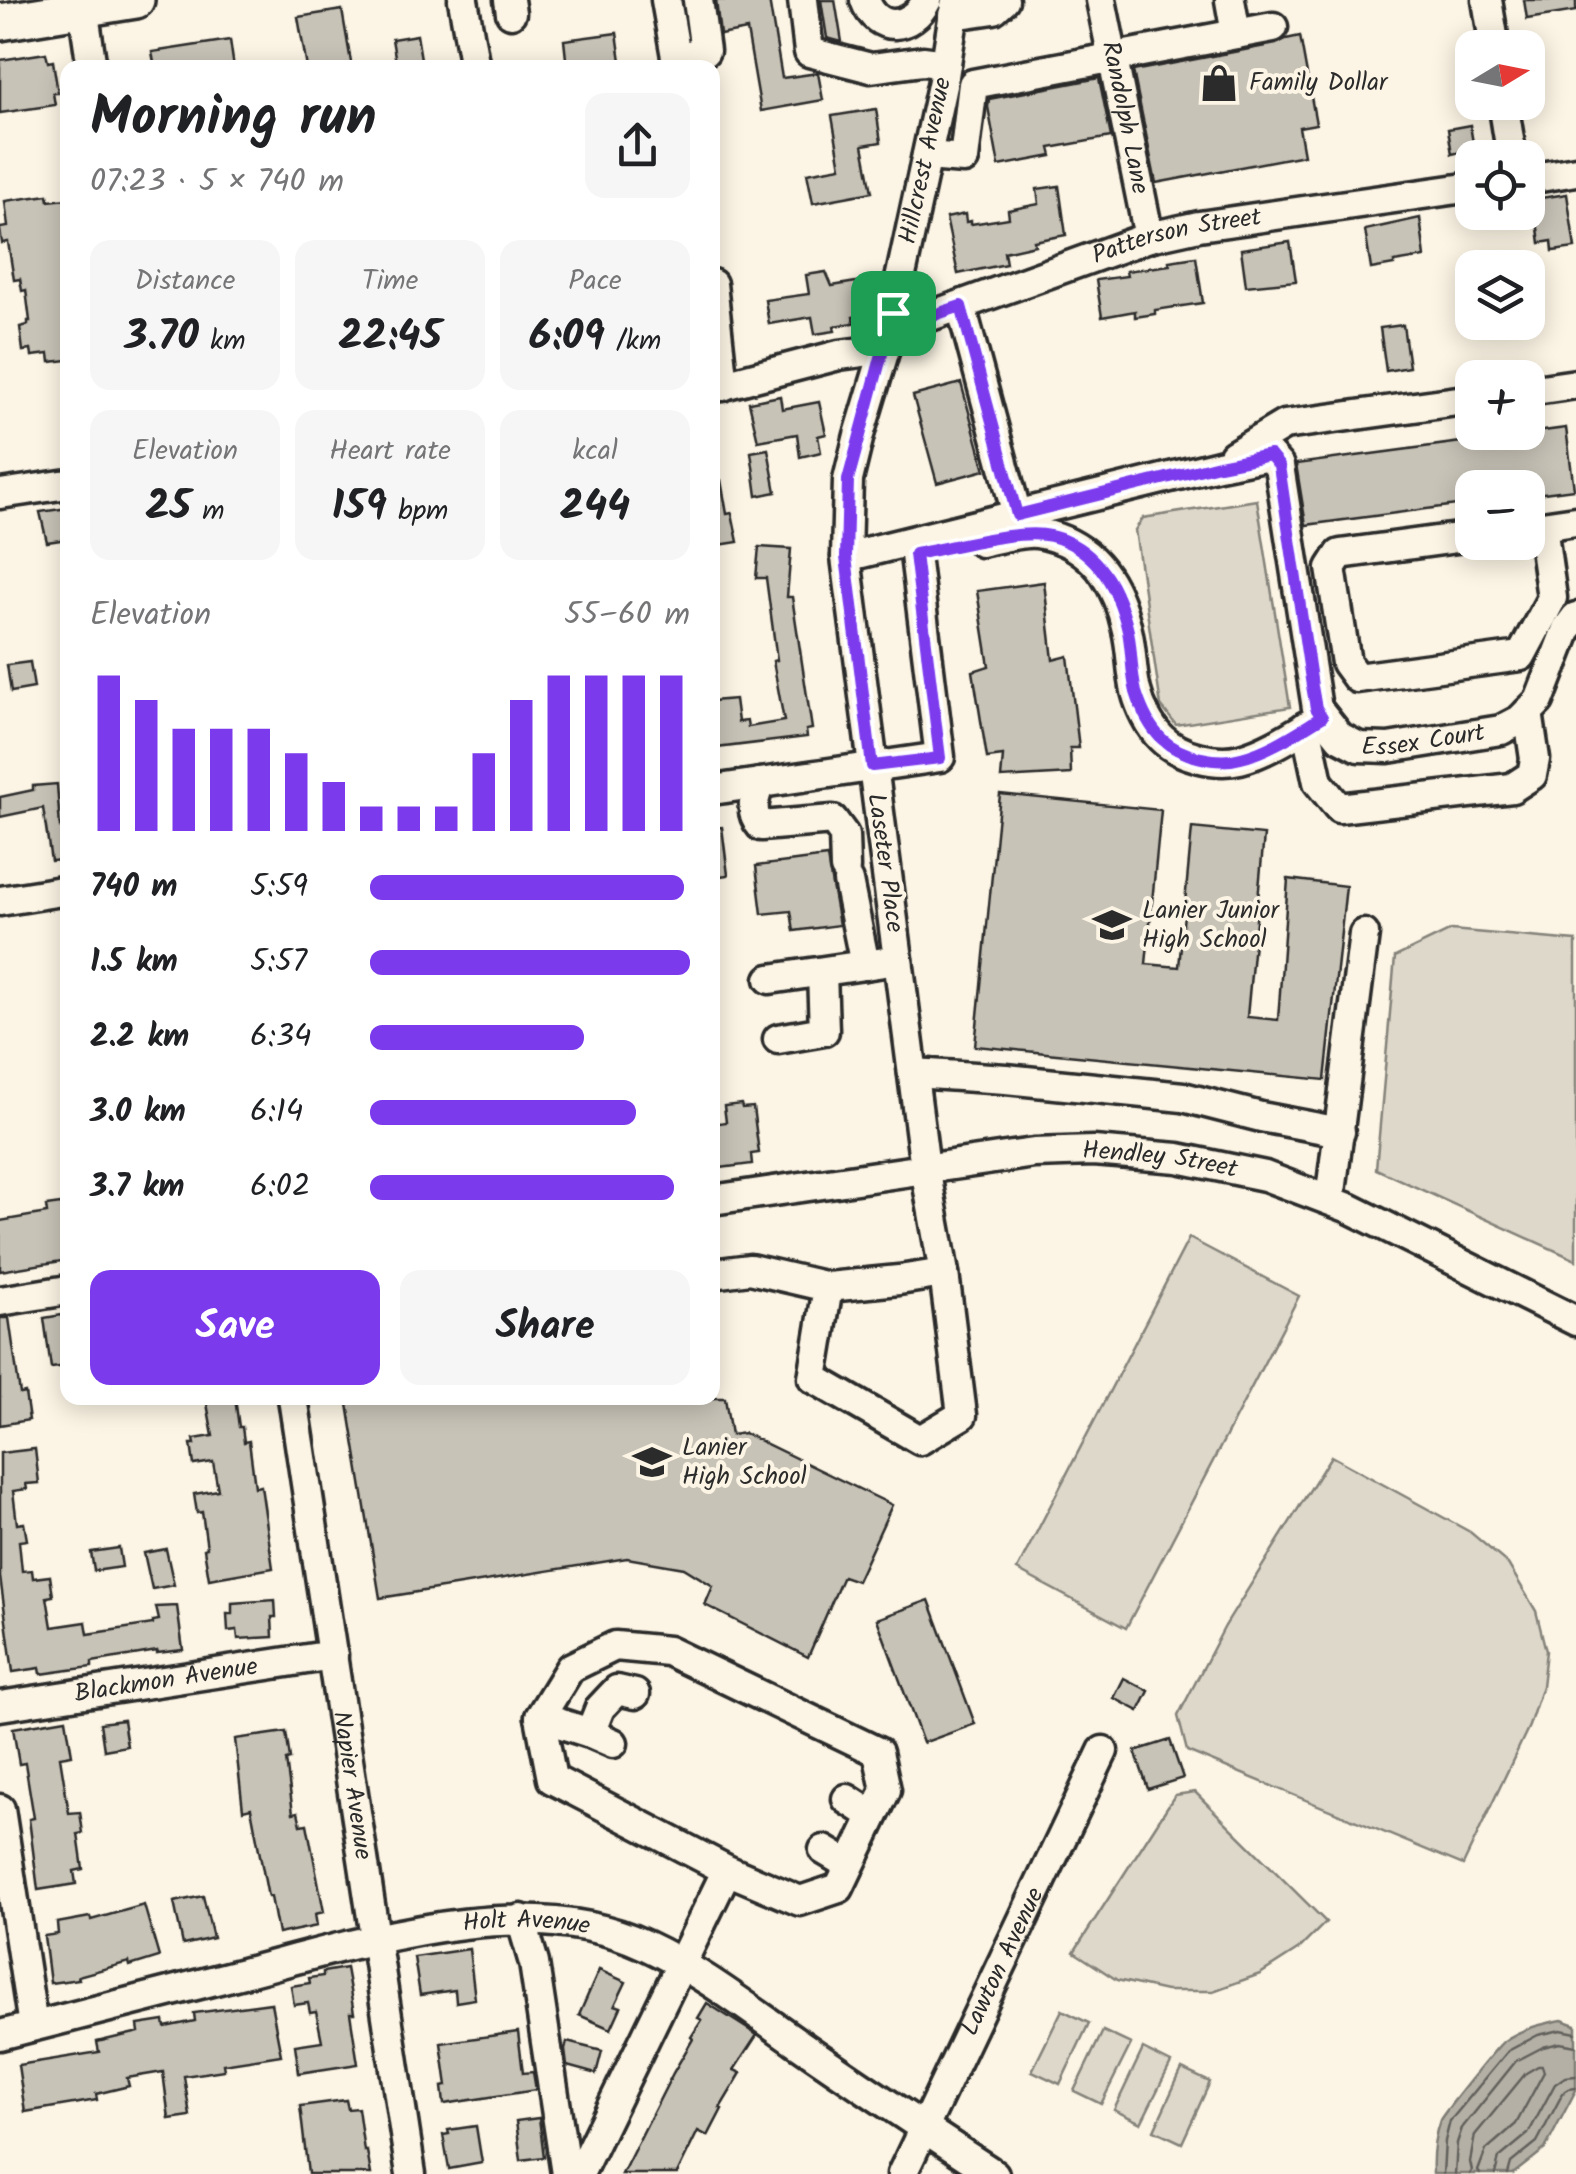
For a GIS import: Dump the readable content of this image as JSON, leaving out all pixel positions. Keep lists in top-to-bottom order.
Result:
{
  "streets": {
    "street": [
      "Randolph Lane",
      "Hillcrest Avenue",
      "Patterson Street",
      "Essex Court",
      "Laseter Place",
      "Hendley Street",
      "Blackmon Avenue",
      "Napier Avenue",
      "Holt Avenue",
      "Lawton Avenue"
    ]
  },
  "crossings": [
    ["Randolph Lane", "Patterson Street"],
    ["Hillcrest Avenue", "Patterson Street"],
    ["Hillcrest Avenue", "Laseter Place"],
    ["Laseter Place", "Hendley Street"],
    ["Blackmon Avenue", "Napier Avenue"],
    ["Napier Avenue", "Holt Avenue"],
    ["Holt Avenue", "Lawton Avenue"]
  ],
  "places": {
    "shop": ["Family Dollar"],
    "school or university": ["Lanier Junior High School", "Lanier High School"]
  },
  "north": "right",
  "page": {
    "map_buttons": ["+", "−"],
    "heading": ["Morning run", "07:23 · 5 × 740 m"],
    "stats": [
      ["Distance", "3.70 km"],
      ["Time", "22:45"],
      ["Pace", "6:09 /km"],
      ["Elevation", "25 m"],
      ["Heart rate", "159 bpm"],
      ["kcal", "244"]
    ],
    "chart": ["Elevation", "55–60 m"],
    "list": [
      {
        "name": "740 m",
        "note": "5:59"
      },
      {
        "name": "1.5 km",
        "note": "5:57"
      },
      {
        "name": "2.2 km",
        "note": "6:34"
      },
      {
        "name": "3.0 km",
        "note": "6:14"
      },
      {
        "name": "3.7 km",
        "note": "6:02"
      }
    ],
    "buttons": ["Save", "Share"]
  }
}
